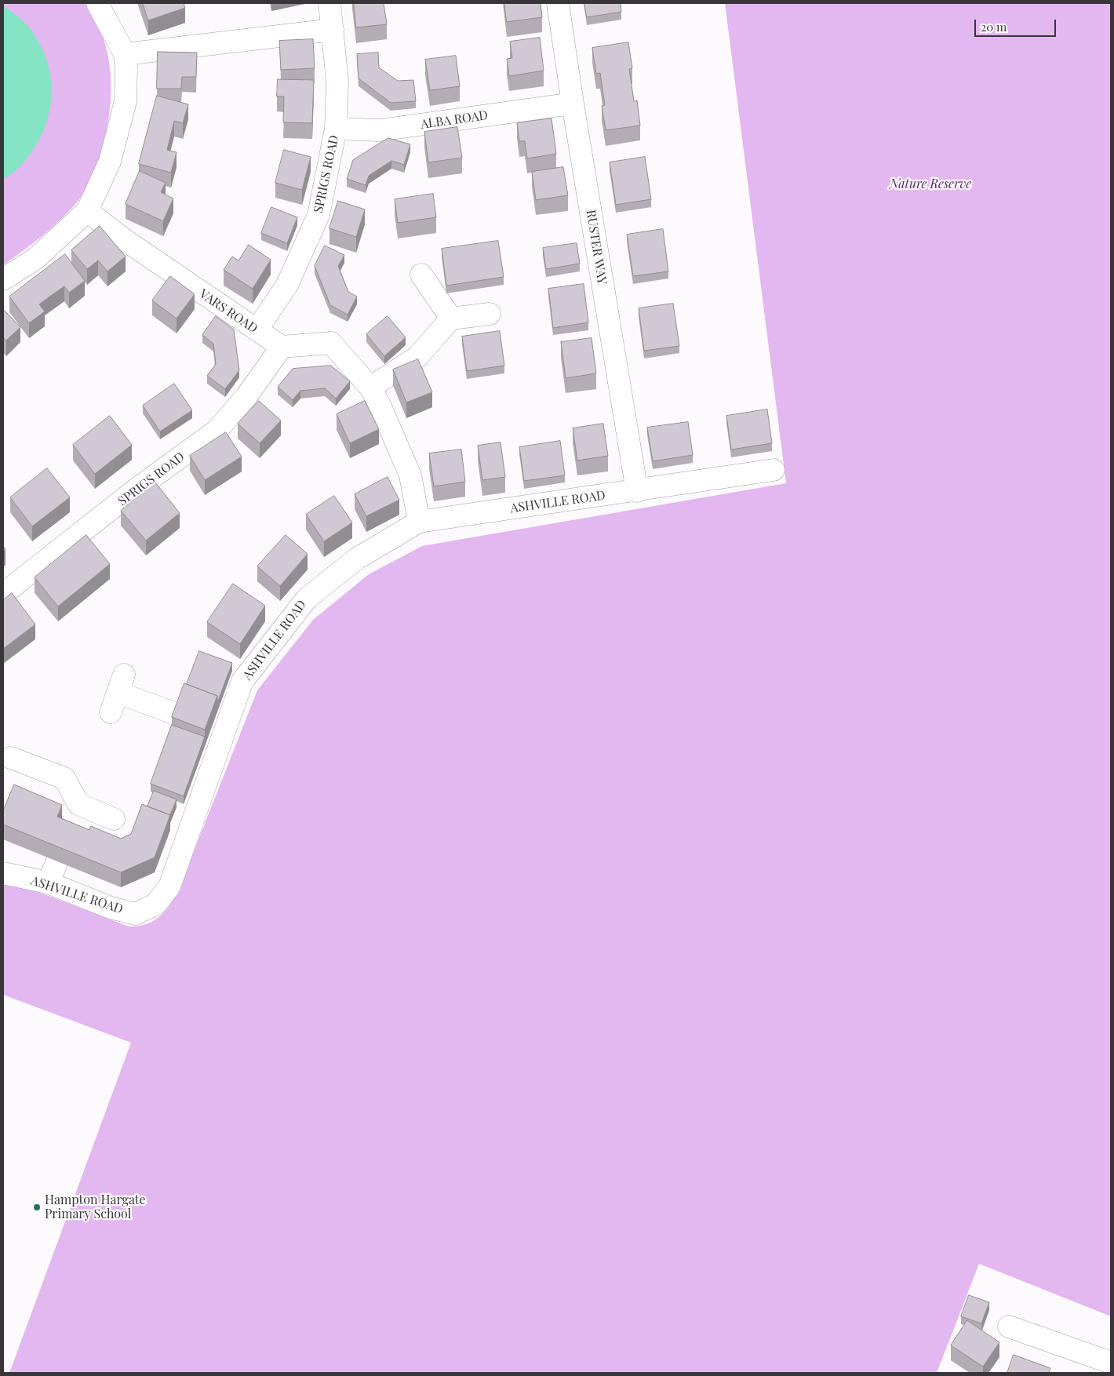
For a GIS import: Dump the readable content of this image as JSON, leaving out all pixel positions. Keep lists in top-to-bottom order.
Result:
{
  "streets": {
    "street": [
      "ALBA ROAD",
      "SPRIGS ROAD",
      "RUSTER WAY",
      "VARS ROAD",
      "ASHVILLE ROAD"
    ]
  },
  "crossings": [
    ["ALBA ROAD", "SPRIGS ROAD"],
    ["ALBA ROAD", "RUSTER WAY"],
    ["SPRIGS ROAD", "VARS ROAD"],
    ["RUSTER WAY", "ASHVILLE ROAD"]
  ],
  "parks": ["Nature Reserve"],
  "places": ["Hampton Hargate Primary School"],
  "scale_bar": "20 m"
}
